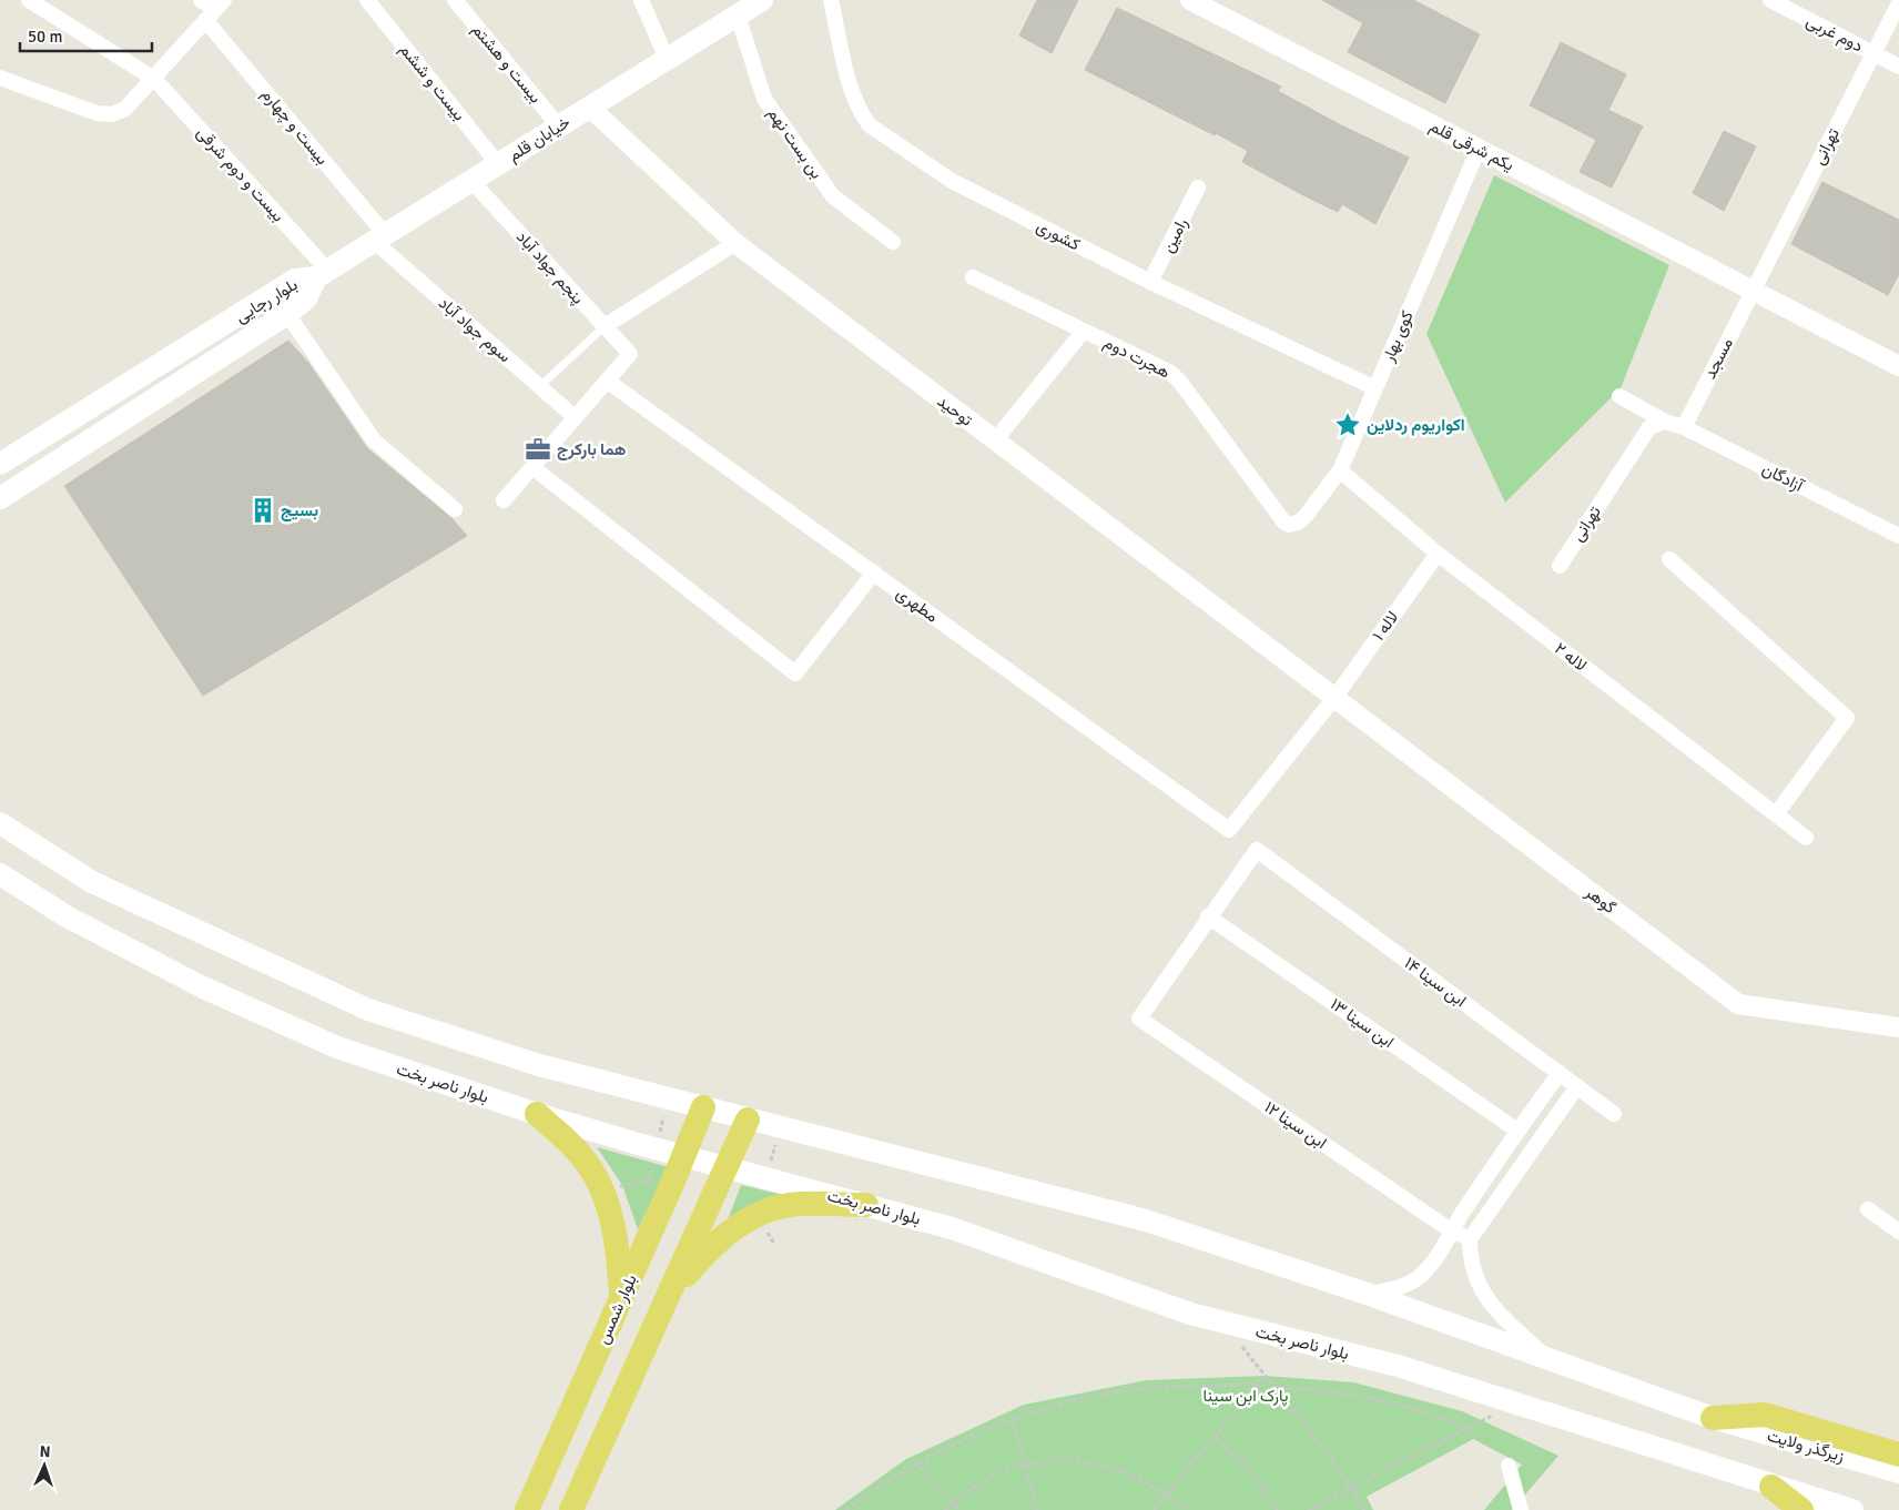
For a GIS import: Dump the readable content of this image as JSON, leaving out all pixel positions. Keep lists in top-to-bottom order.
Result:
{
  "streets": {
    "main road": [
      "خیابان قلم",
      "بلوار رجایی",
      "بلوار ناصر بخت",
      "بلوار شمس",
      "زیرگذر ولایت"
    ],
    "street": [
      "دوم غربی",
      "بیست و هشتم",
      "بیست و ششم",
      "بیست و چهارم",
      "بن بست نهم",
      "یکم شرقی قلم",
      "تهرانی",
      "بیست و دوم شرقی",
      "کشوری",
      "رامین",
      "پنجم جواد آباد",
      "سوم جواد آباد",
      "کوی بهار",
      "هجرت دوم",
      "مسجد",
      "توحید",
      "آزادگان",
      "مطهری",
      "لاله ۱",
      "لاله ۲",
      "گوهر",
      "ابن سینا ۱۴",
      "ابن سینا ۱۳",
      "ابن سینا ۱۲"
    ]
  },
  "crossings": [
    ["دوم غربی", "تهرانی"],
    ["بیست و هشتم", "خیابان قلم"],
    ["بیست و ششم", "خیابان قلم"],
    ["بیست و چهارم", "خیابان قلم"],
    ["بیست و چهارم", "سوم جواد آباد"],
    ["خیابان قلم", "بن بست نهم"],
    ["خیابان قلم", "بیست و دوم شرقی"],
    ["خیابان قلم", "پنجم جواد آباد"],
    ["خیابان قلم", "بلوار رجایی"],
    ["خیابان قلم", "سوم جواد آباد"],
    ["خیابان قلم", "توحید"],
    ["یکم شرقی قلم", "تهرانی"],
    ["یکم شرقی قلم", "کوی بهار"],
    ["یکم شرقی قلم", "مسجد"],
    ["تهرانی", "مسجد"],
    ["تهرانی", "آزادگان"],
    ["بیست و دوم شرقی", "بلوار رجایی"],
    ["کشوری", "رامین"],
    ["کشوری", "کوی بهار"],
    ["پنجم جواد آباد", "مطهری"],
    ["کوی بهار", "هجرت دوم"],
    ["کوی بهار", "لاله ۲"],
    ["مسجد", "آزادگان"],
    ["توحید", "لاله ۱"],
    ["توحید", "گوهر"],
    ["مطهری", "لاله ۱"],
    ["لاله ۱", "لاله ۲"],
    ["لاله ۱", "گوهر"],
    ["ابن سینا ۱۴", "ابن سینا ۱۳"],
    ["ابن سینا ۱۴", "ابن سینا ۱۲"],
    ["ابن سینا ۱۳", "ابن سینا ۱۲"],
    ["بلوار ناصر بخت", "بلوار شمس"]
  ],
  "parks": ["پارک ابن سینا"],
  "places": {
    "place": ["اکواریوم ردلاین"],
    "office": ["هما بارکرج"],
    "building": ["بسیج"]
  },
  "scale_bar": "50 m",
  "north": "top"
}
